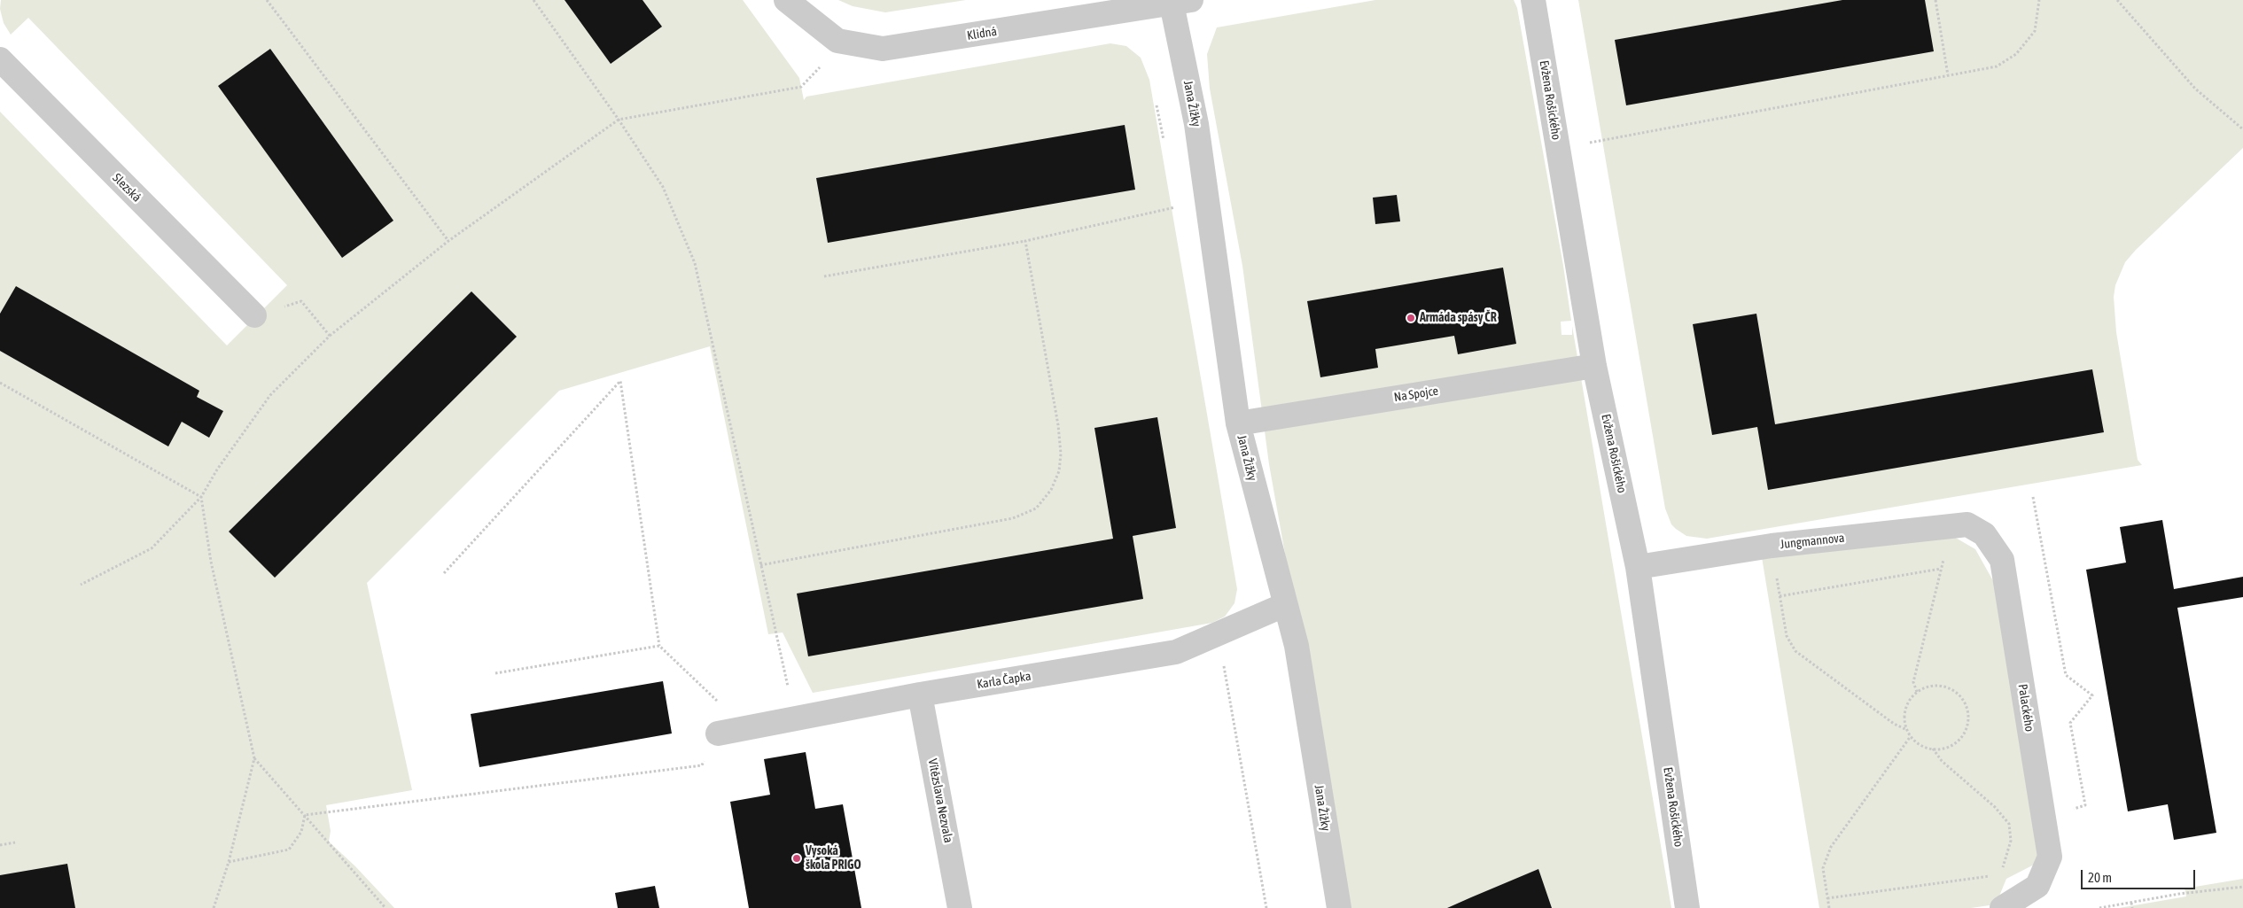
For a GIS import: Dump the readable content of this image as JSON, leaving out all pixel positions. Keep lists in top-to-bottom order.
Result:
{
  "streets": {
    "street": [
      "Klidná",
      "Evžena Rošického",
      "Jana Žižky",
      "Slezská",
      "Na Spojce",
      "Jungmannova",
      "Karla Čapka",
      "Palackého",
      "Vítězslava Nezvala"
    ]
  },
  "crossings": [
    ["Klidná", "Jana Žižky"],
    ["Evžena Rošického", "Na Spojce"],
    ["Evžena Rošického", "Jungmannova"],
    ["Jana Žižky", "Na Spojce"],
    ["Jana Žižky", "Karla Čapka"],
    ["Jungmannova", "Palackého"],
    ["Karla Čapka", "Vítězslava Nezvala"]
  ],
  "places": ["Armáda spásy ČR", "Vysoká škola PRIGO"],
  "scale_bar": "20 m"
}
